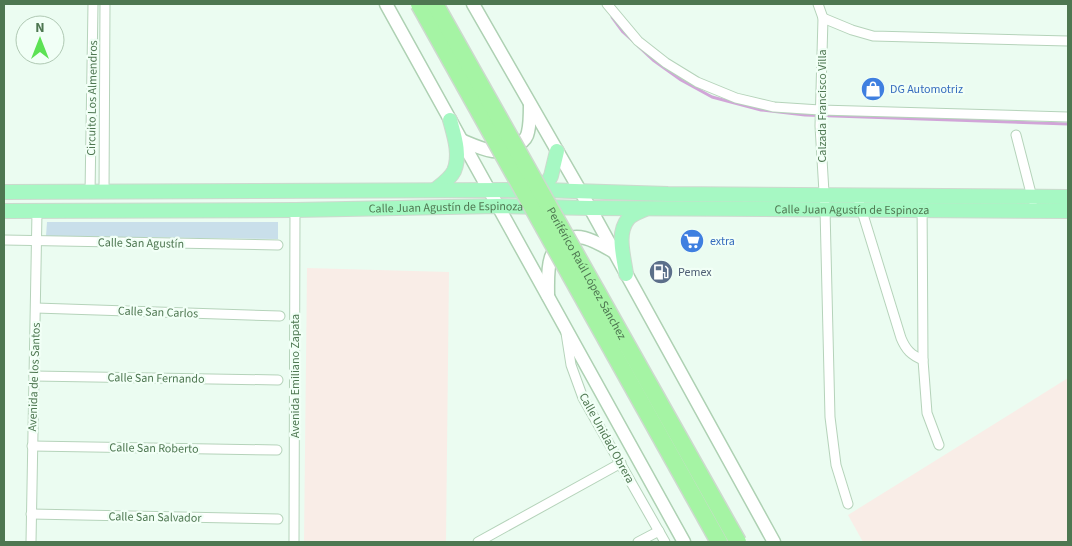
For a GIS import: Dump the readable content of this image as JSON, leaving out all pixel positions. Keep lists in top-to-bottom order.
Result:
{
  "streets": {
    "highway": ["Periférico Raúl López Sánchez"],
    "main road": ["Calle Juan Agustín de Espinoza"],
    "street": [
      "Circuito Los Almendros",
      "Calzada Francisco Villa",
      "Calle San Agustín",
      "Calle San Carlos",
      "Avenida Emiliano Zapata",
      "Avenida de los Santos",
      "Calle San Fernando",
      "Calle Unidad Obrera",
      "Calle San Roberto",
      "Calle San Salvador"
    ]
  },
  "crossings": [
    ["Circuito Los Almendros", "Calle Juan Agustín de Espinoza"],
    ["Calzada Francisco Villa", "Calle Juan Agustín de Espinoza"],
    ["Calle Juan Agustín de Espinoza", "Avenida Emiliano Zapata"],
    ["Calle Juan Agustín de Espinoza", "Avenida de los Santos"],
    ["Calle San Agustín", "Avenida de los Santos"],
    ["Calle San Carlos", "Avenida de los Santos"],
    ["Avenida de los Santos", "Calle San Fernando"],
    ["Avenida de los Santos", "Calle San Roberto"],
    ["Avenida de los Santos", "Calle San Salvador"]
  ],
  "places": {
    "shop": ["DG Automotriz"],
    "supermarket": ["extra"],
    "fuel station": ["Pemex"]
  },
  "north": "top"
}
